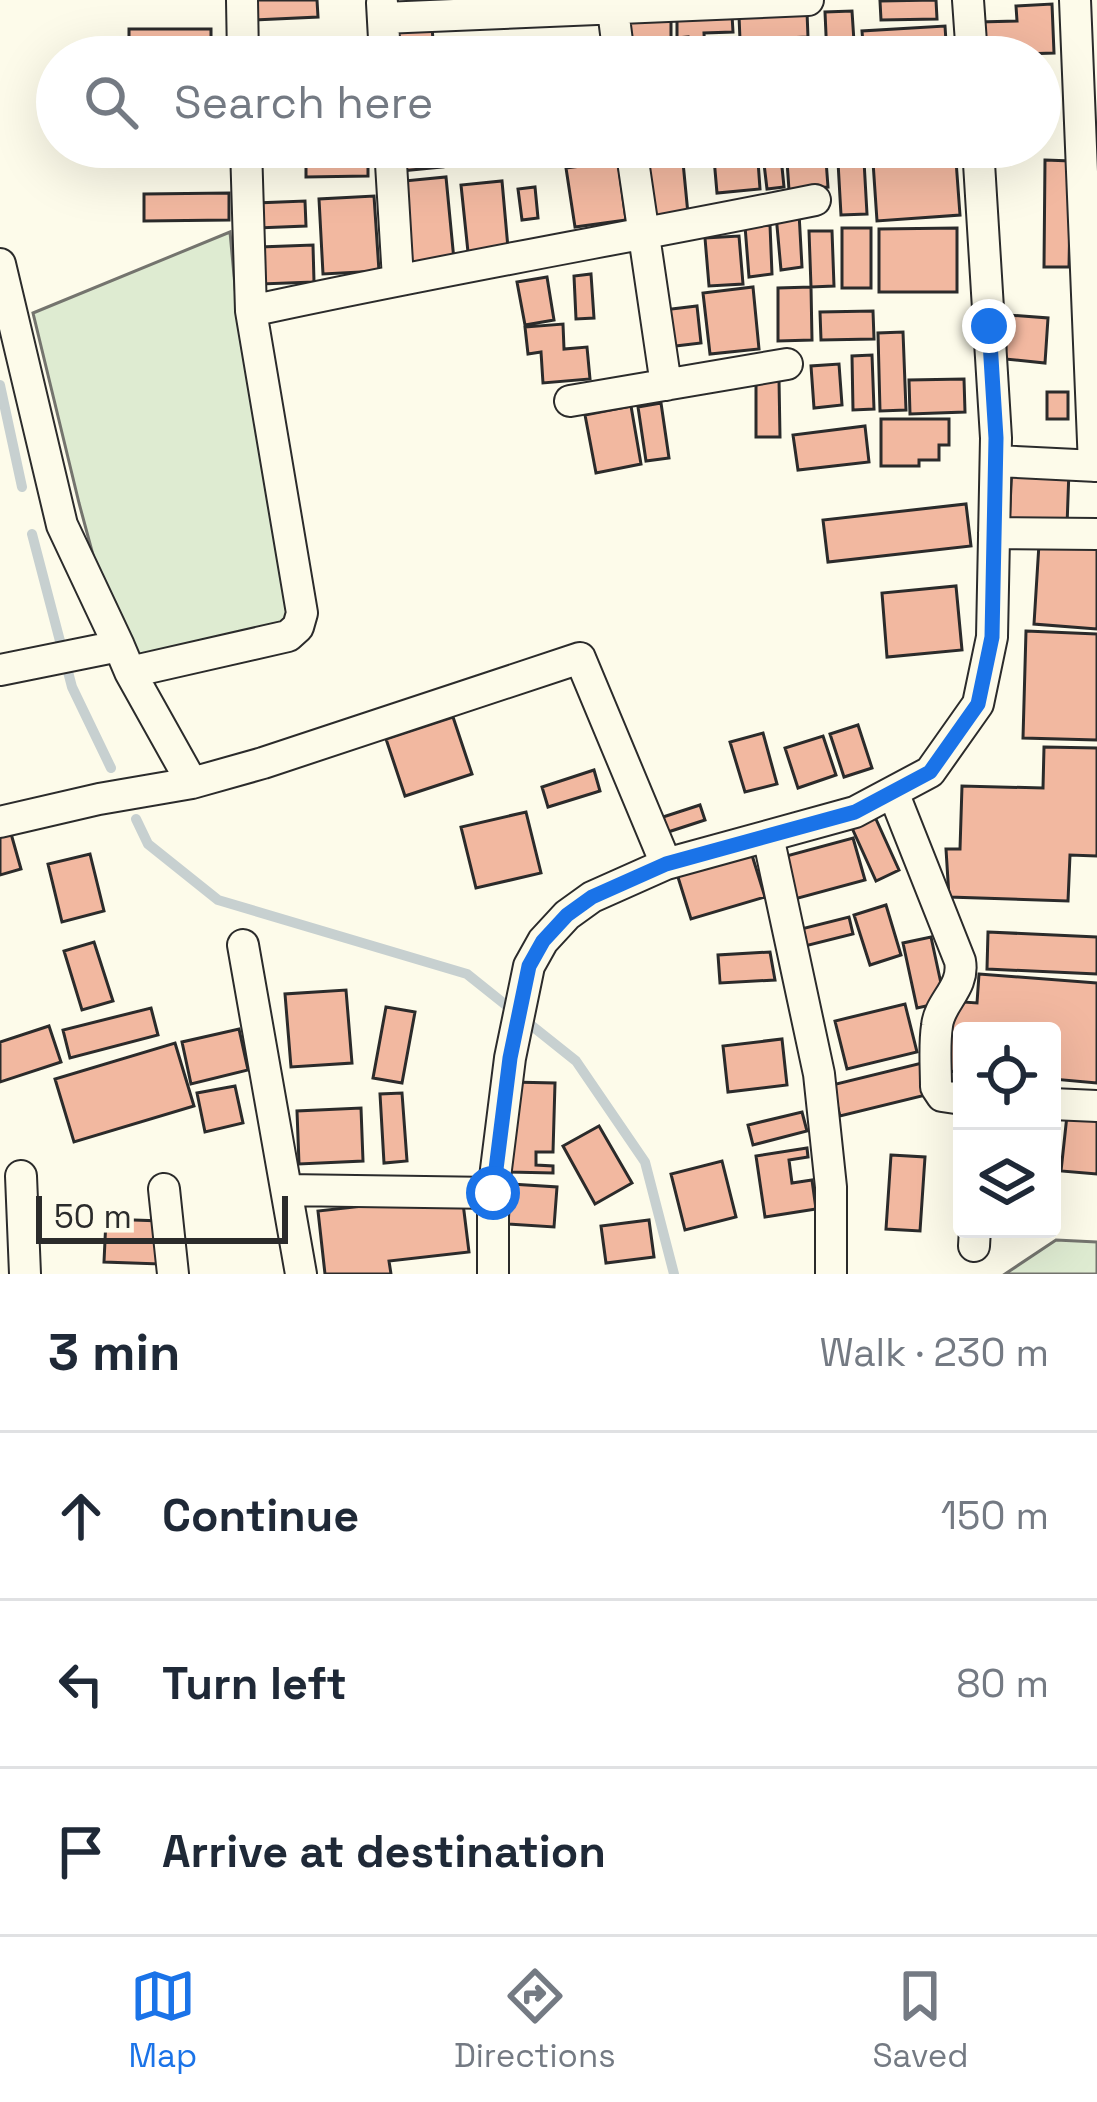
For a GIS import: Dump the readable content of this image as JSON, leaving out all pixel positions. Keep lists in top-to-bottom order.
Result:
{
  "scale_bar": "50 m",
  "page": {
    "search": "Search here",
    "scale": "50 m",
    "heading": ["3 min", "Walk · 230 m"],
    "list": [
      ["Continue", "150 m"],
      ["Turn left", "80 m"],
      "Arrive at destination"
    ],
    "nav": ["Map", "Directions", "Saved"]
  }
}
